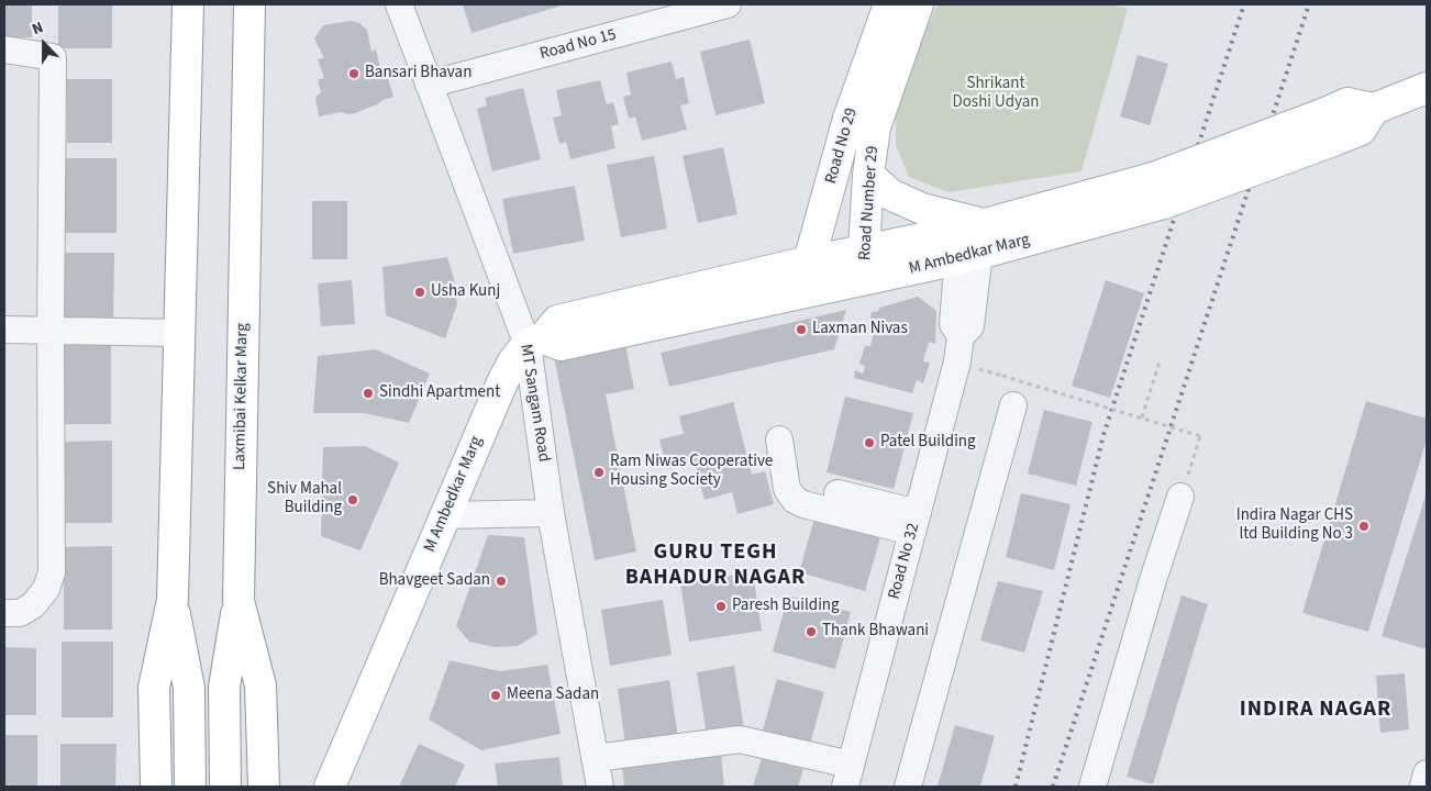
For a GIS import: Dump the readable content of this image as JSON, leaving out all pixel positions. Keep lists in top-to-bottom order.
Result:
{
  "streets": {
    "main road": [
      "Road No 29",
      "Road Number 29",
      "M Ambedkar Marg",
      "Laxmibai Kelkar Marg"
    ],
    "street": ["Road No 15", "MT Sangam Road", "Road No 32"]
  },
  "crossings": [
    ["Road No 15", "MT Sangam Road"],
    ["Road No 29", "M Ambedkar Marg"],
    ["Road Number 29", "M Ambedkar Marg"],
    ["M Ambedkar Marg", "MT Sangam Road"],
    ["M Ambedkar Marg", "Road No 32"]
  ],
  "districts": ["GURU TEGH BAHADUR NAGAR", "INDIRA NAGAR"],
  "parks": ["Shrikant Doshi Udyan"],
  "places": [
    "Bansari Bhavan",
    "Usha Kunj",
    "Laxman Nivas",
    "Sindhi Apartment",
    "Patel Building",
    "Ram Niwas Cooperative Housing Society",
    "Shiv Mahal Building",
    "Indira Nagar CHS ltd Building No 3",
    "Bhavgeet Sadan",
    "Paresh Building",
    "Thank Bhawani",
    "Meena Sadan"
  ],
  "north": "top"
}
